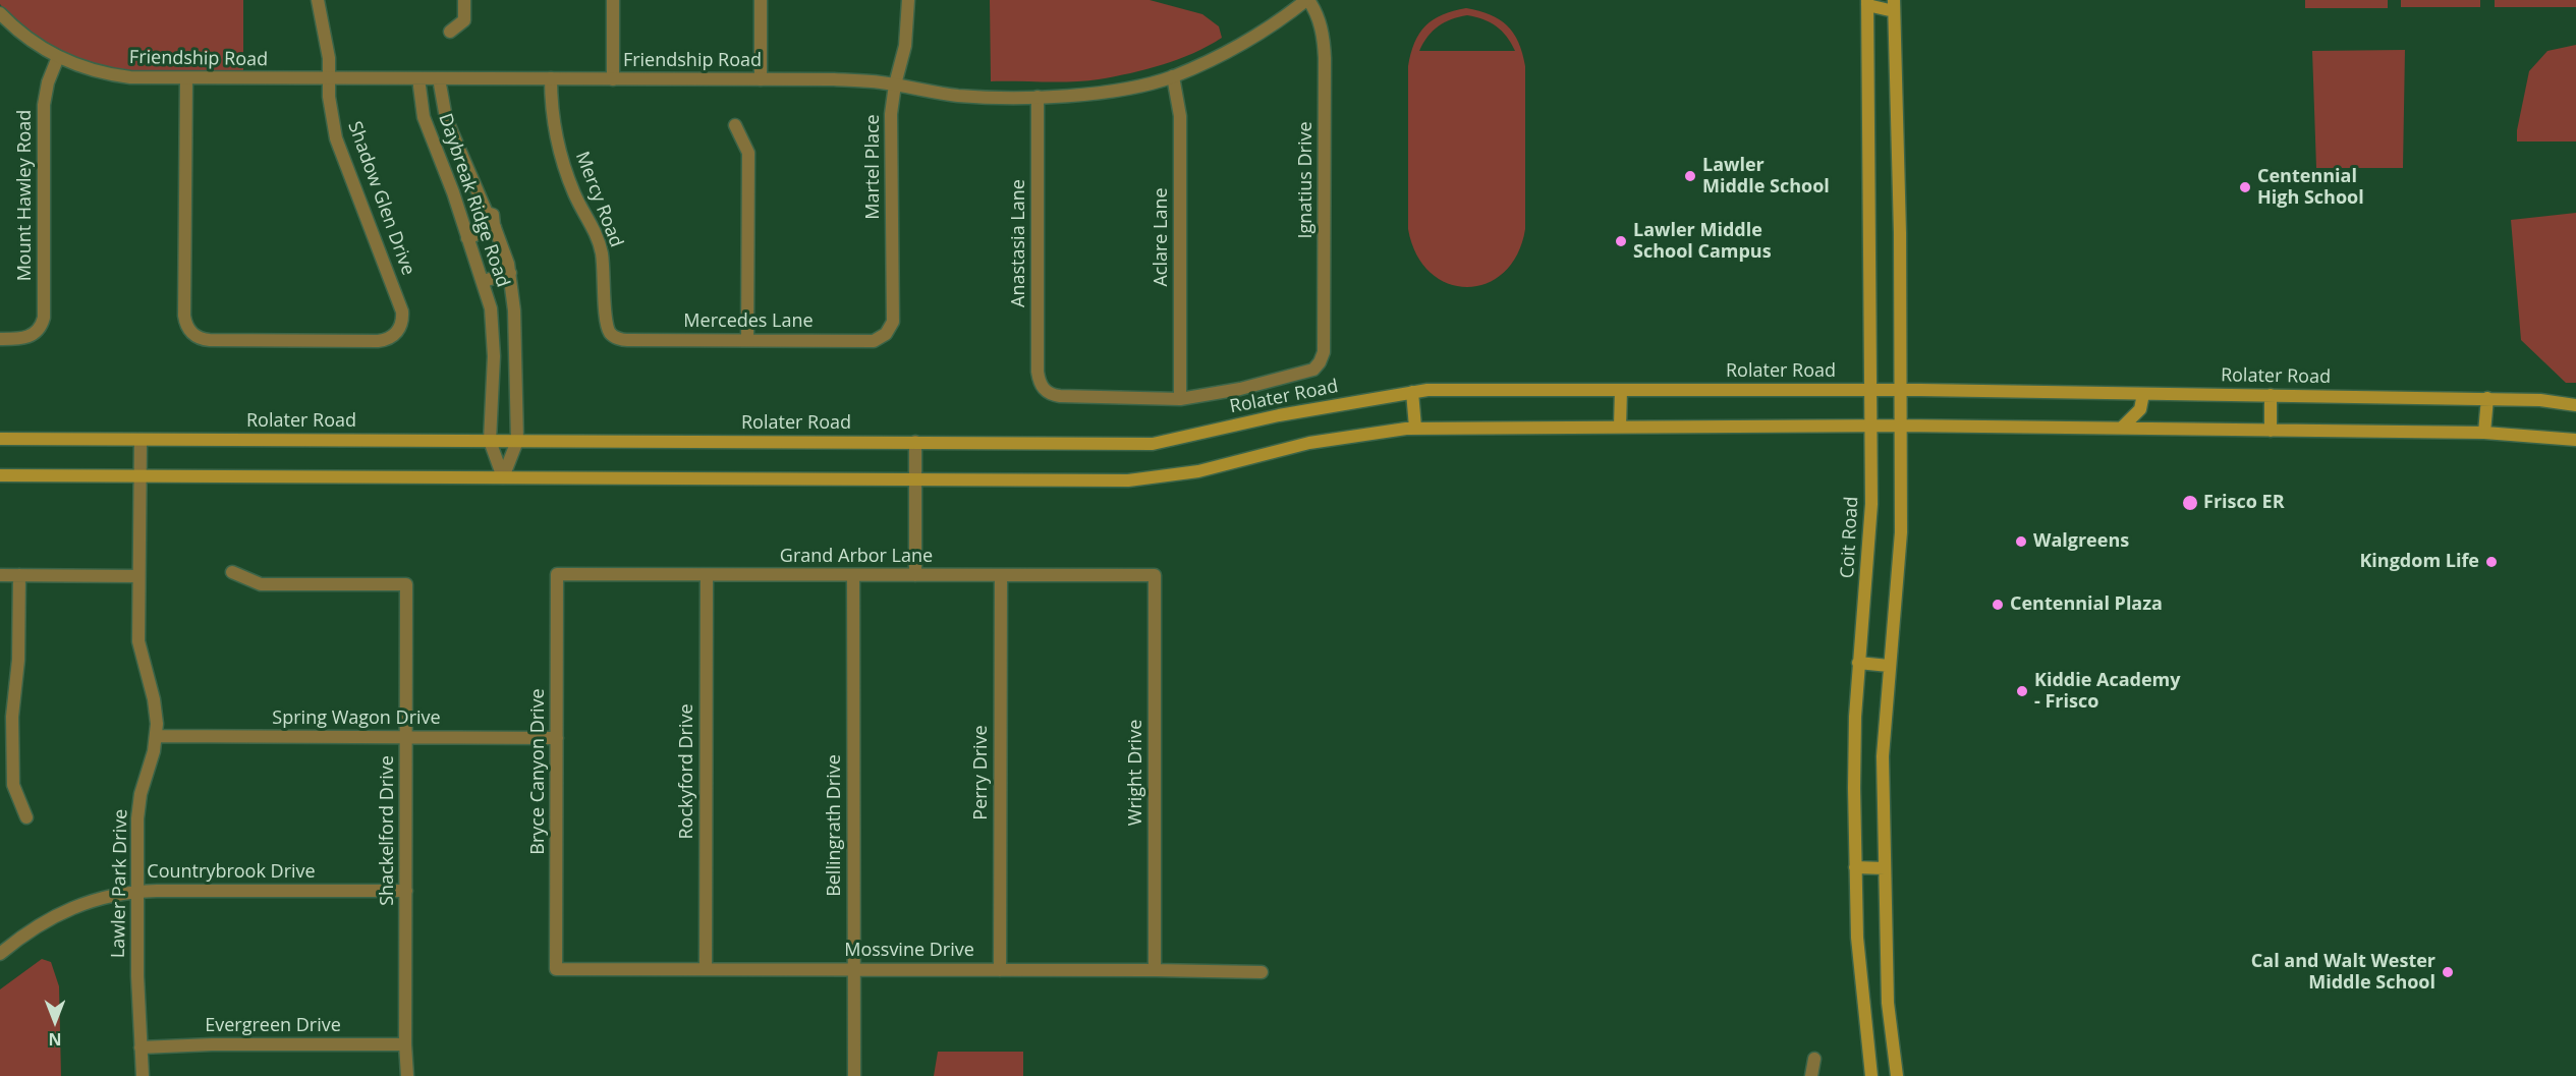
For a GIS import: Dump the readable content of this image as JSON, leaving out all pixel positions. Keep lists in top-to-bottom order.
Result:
{
  "streets": {
    "main road": ["Rolater Road", "Coit Road"],
    "street": [
      "Friendship Road",
      "Martel Place",
      "Ignatius Drive",
      "Mount Hawley Road",
      "Shadow Glen Drive",
      "Mercy Road",
      "Daybreak Ridge Road",
      "Aclare Lane",
      "Anastasia Lane",
      "Mercedes Lane",
      "Grand Arbor Lane",
      "Spring Wagon Drive",
      "Bryce Canyon Drive",
      "Rockyford Drive",
      "Perry Drive",
      "Wright Drive",
      "Bellingrath Drive",
      "Shackelford Drive",
      "Countrybrook Drive",
      "Lawler Park Drive",
      "Mossvine Drive",
      "Evergreen Drive"
    ]
  },
  "crossings": [
    ["Friendship Road", "Martel Place"],
    ["Friendship Road", "Ignatius Drive"],
    ["Friendship Road", "Mount Hawley Road"],
    ["Friendship Road", "Shadow Glen Drive"],
    ["Friendship Road", "Mercy Road"],
    ["Friendship Road", "Daybreak Ridge Road"],
    ["Friendship Road", "Aclare Lane"],
    ["Friendship Road", "Anastasia Lane"],
    ["Martel Place", "Mercedes Lane"],
    ["Ignatius Drive", "Aclare Lane"],
    ["Ignatius Drive", "Anastasia Lane"],
    ["Mercy Road", "Mercedes Lane"],
    ["Daybreak Ridge Road", "Rolater Road"],
    ["Aclare Lane", "Anastasia Lane"],
    ["Rolater Road", "Coit Road"],
    ["Rolater Road", "Lawler Park Drive"],
    ["Grand Arbor Lane", "Bryce Canyon Drive"],
    ["Grand Arbor Lane", "Rockyford Drive"],
    ["Grand Arbor Lane", "Perry Drive"],
    ["Grand Arbor Lane", "Wright Drive"],
    ["Grand Arbor Lane", "Bellingrath Drive"],
    ["Spring Wagon Drive", "Bryce Canyon Drive"],
    ["Spring Wagon Drive", "Shackelford Drive"],
    ["Spring Wagon Drive", "Lawler Park Drive"],
    ["Bryce Canyon Drive", "Mossvine Drive"],
    ["Rockyford Drive", "Mossvine Drive"],
    ["Perry Drive", "Mossvine Drive"],
    ["Wright Drive", "Mossvine Drive"],
    ["Bellingrath Drive", "Mossvine Drive"],
    ["Shackelford Drive", "Countrybrook Drive"],
    ["Shackelford Drive", "Evergreen Drive"],
    ["Countrybrook Drive", "Lawler Park Drive"],
    ["Lawler Park Drive", "Evergreen Drive"]
  ],
  "places": [
    "Lawler Middle School",
    "Centennial High School",
    "Lawler Middle School Campus",
    "Frisco ER",
    "Walgreens",
    "Kingdom Life",
    "Centennial Plaza",
    "Kiddie Academy - Frisco",
    "Cal and Walt Wester Middle School"
  ],
  "north": "bottom"
}
